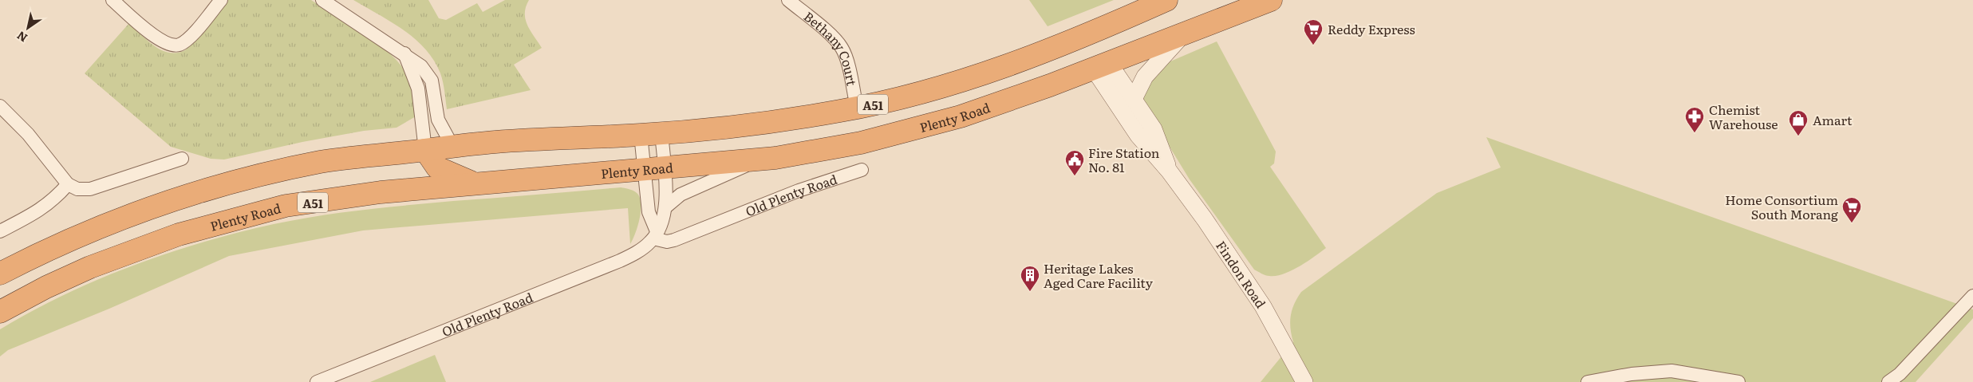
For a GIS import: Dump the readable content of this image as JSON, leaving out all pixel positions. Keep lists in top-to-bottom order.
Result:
{
  "streets": {
    "highway": ["A51", "Plenty Road", "Findon Road"],
    "street": ["Bethany Court", "Old Plenty Road"]
  },
  "crossings": [
    ["Bethany Court", "A51"],
    ["A51", "Findon Road"],
    ["Plenty Road", "Old Plenty Road"],
    ["Plenty Road", "Findon Road"]
  ],
  "places": {
    "supermarket": ["Reddy Express", "Home Consortium South Morang"],
    "pharmacy": ["Chemist Warehouse"],
    "shop": ["Amart"],
    "public building": ["Fire Station No. 81"],
    "building": ["Heritage Lakes Aged Care Facility"]
  },
  "north": "bottom left"
}
